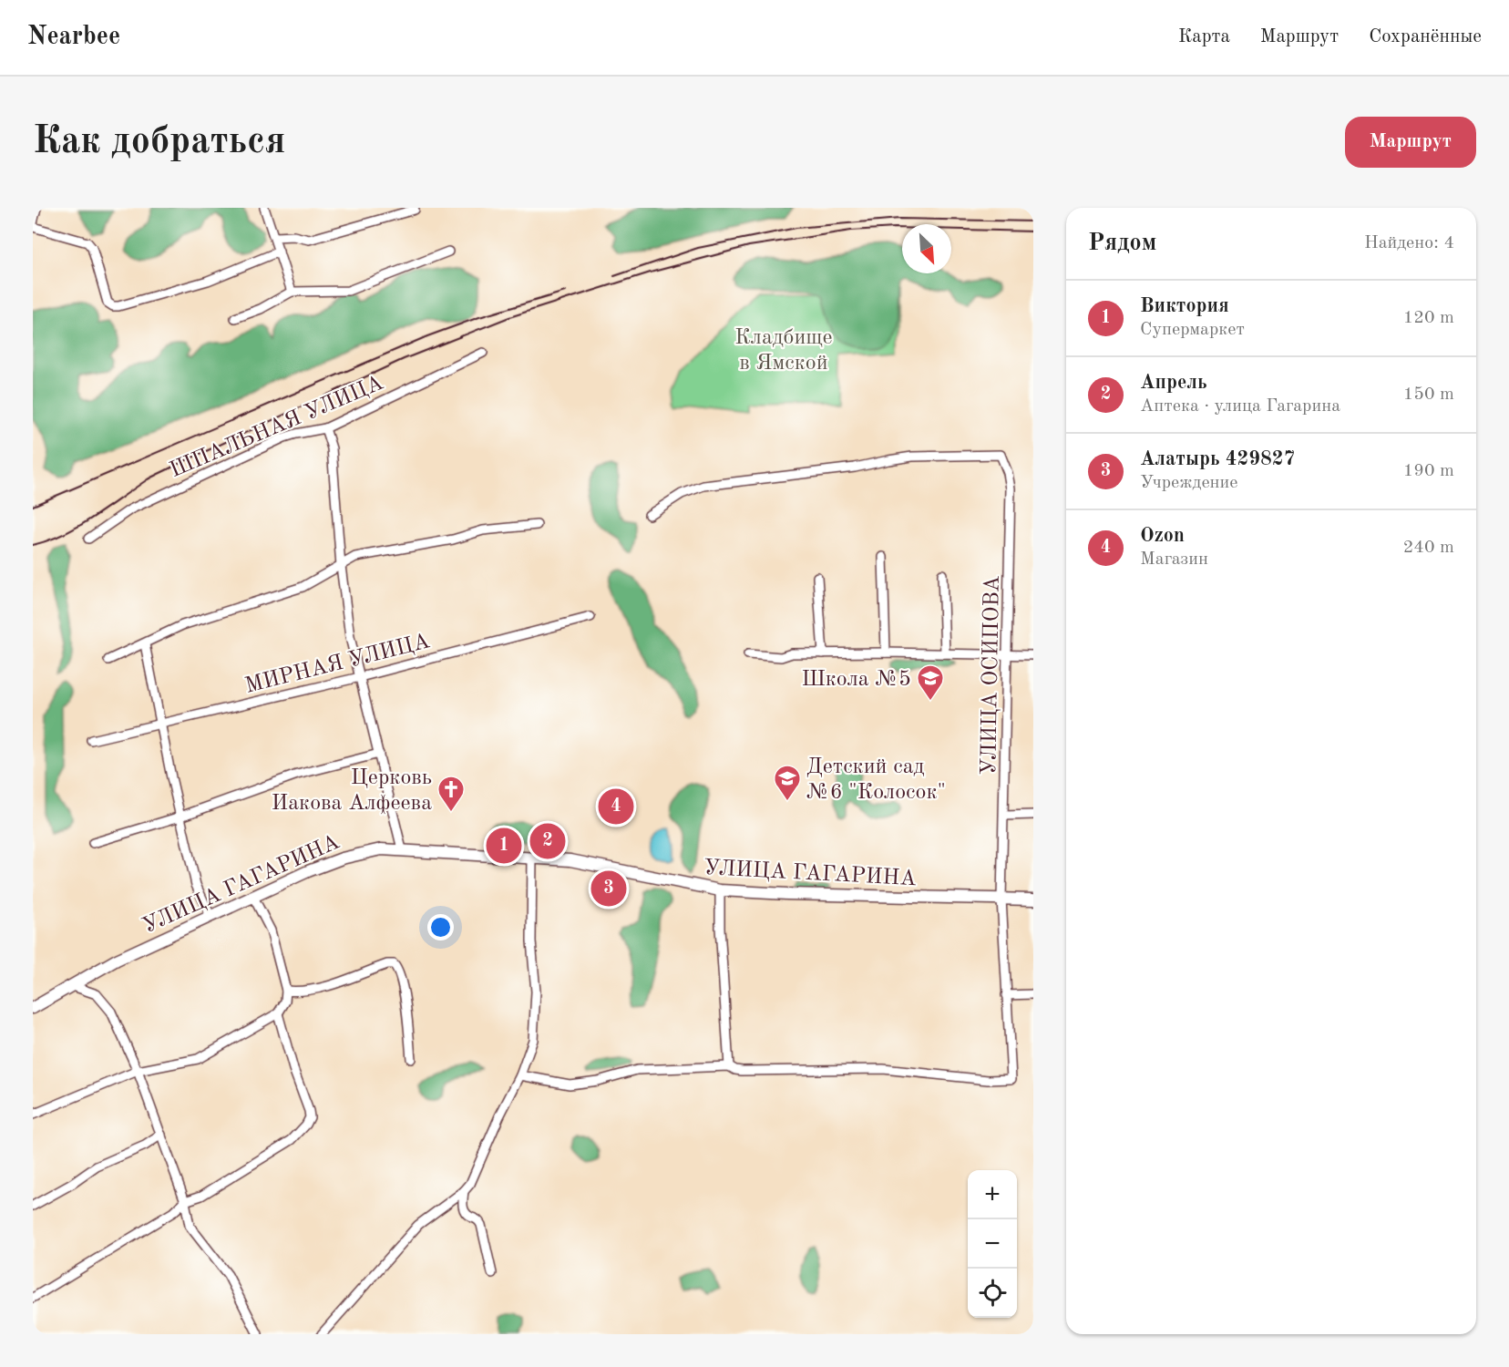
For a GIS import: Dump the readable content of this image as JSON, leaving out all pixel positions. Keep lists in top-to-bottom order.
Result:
{
  "streets": {
    "main road": ["УЛИЦА ГАГАРИНА"],
    "street": ["ШПАЛЬНАЯ УЛИЦА", "МИРНАЯ УЛИЦА", "УЛИЦА ОСИПОВА"]
  },
  "crossings": [
    ["УЛИЦА ОСИПОВА", "УЛИЦА ГАГАРИНА"]
  ],
  "parks": ["Кладбище в Ямской"],
  "places": {
    "school or university": ["Школа №5", "Детский сад №6 \"Колосок\""],
    "church": ["Церковь Иакова Алфеева"]
  },
  "north": "bottom right",
  "page": {
    "header": "Nearbee",
    "nav": ["Карта", "Маршрут", "Сохранённые"],
    "buttons": "Маршрут",
    "title": "Как добраться",
    "heading": ["Рядом", "Найдено: 4"],
    "list": [
      {
        "mark": "1",
        "name": "Виктория",
        "note": "Супермаркет",
        "value": "120 m"
      },
      {
        "mark": "2",
        "name": "Апрель",
        "note": "Аптека · улица Гагарина",
        "value": "150 m"
      },
      {
        "mark": "3",
        "name": "Алатырь 429827",
        "note": "Учреждение",
        "value": "190 m"
      },
      {
        "mark": "4",
        "name": "Ozon",
        "note": "Магазин",
        "value": "240 m"
      }
    ],
    "pins": [
      "4",
      "2",
      "1",
      "3"
    ],
    "map_buttons": ["+", "−"]
  }
}
